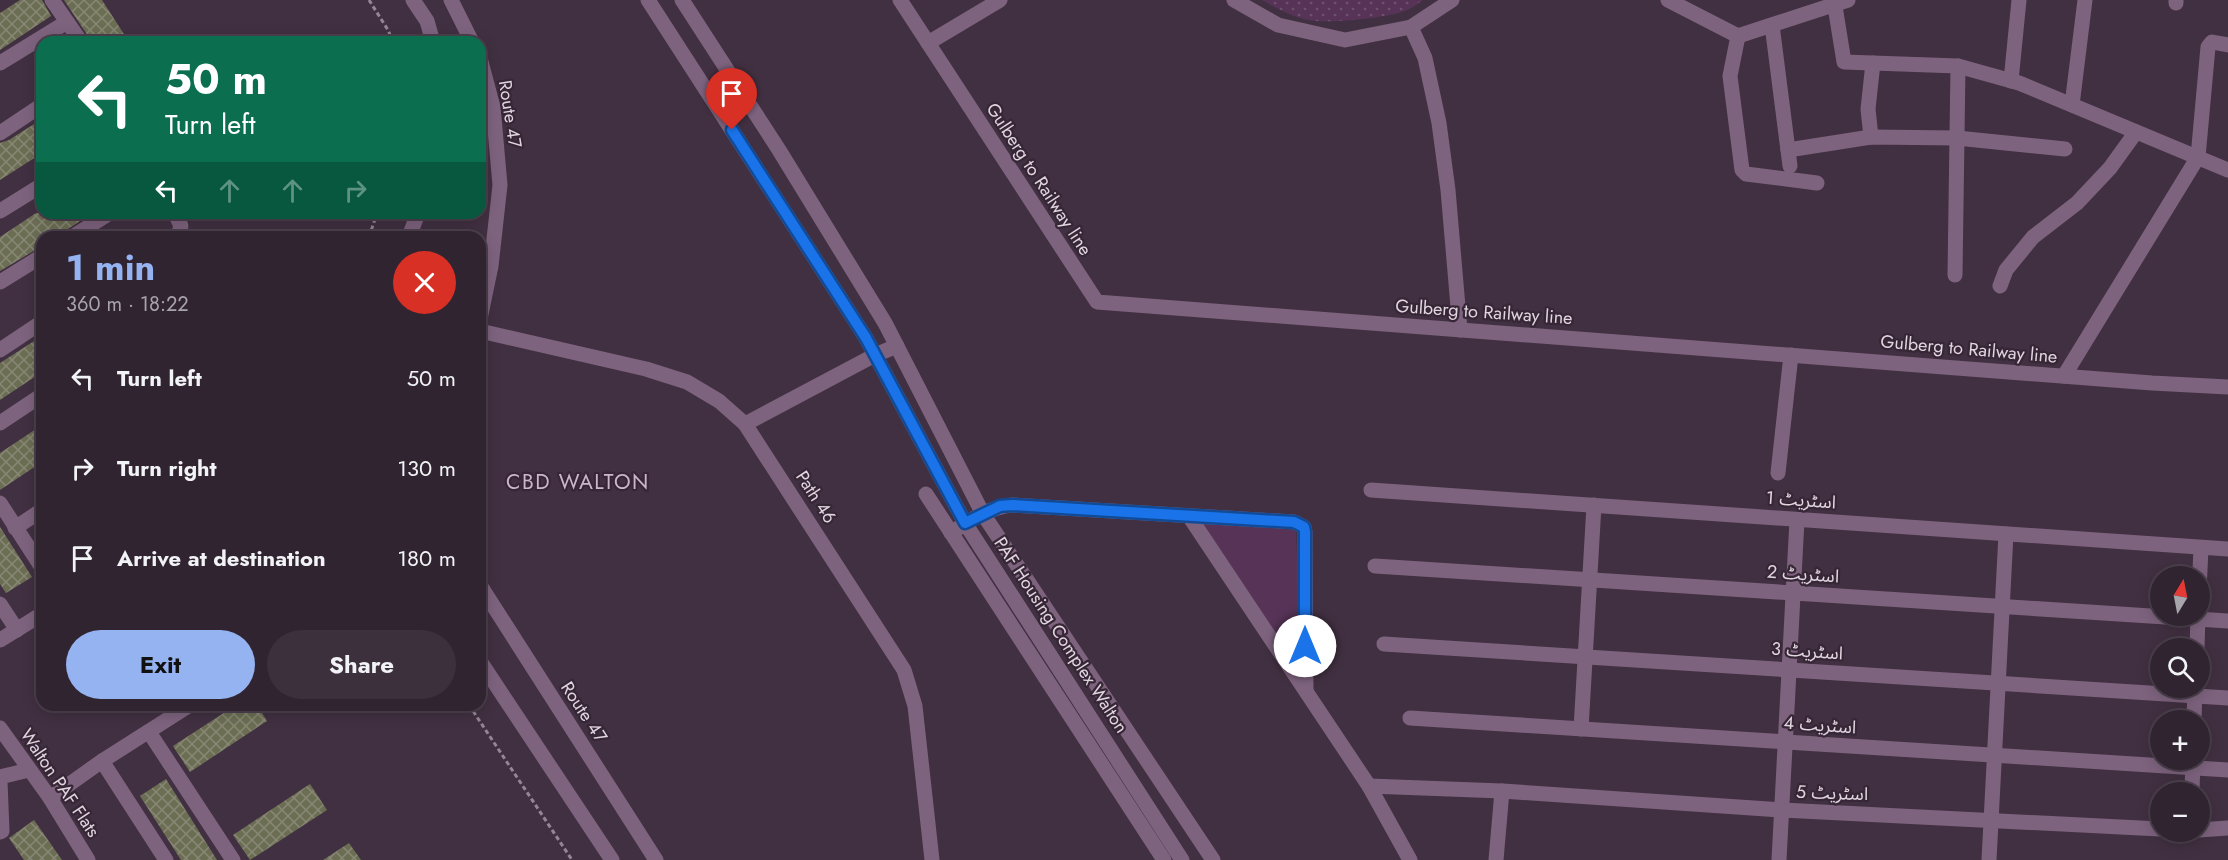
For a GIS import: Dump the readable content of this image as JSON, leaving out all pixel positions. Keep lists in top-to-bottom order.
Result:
{
  "streets": {
    "street": [
      "Route 47",
      "Gulberg to Railway line",
      "Path 46",
      "اسٹریٹ 1",
      "اسٹریٹ 2",
      "PAF Housing Complex Walton",
      "اسٹریٹ 3",
      "اسٹریٹ 4",
      "Walton PAF Flats",
      "اسٹریٹ 5"
    ]
  },
  "districts": ["CBD WALTON"],
  "north": "top",
  "page": {
    "turn": ["50 m", "Turn left"],
    "heading": ["1 min", "360 m · 18:22"],
    "list": [
      {
        "name": "Turn left",
        "value": "50 m"
      },
      {
        "name": "Turn right",
        "value": "130 m"
      },
      {
        "name": "Arrive at destination",
        "value": "180 m"
      }
    ],
    "map_buttons": ["+", "−"],
    "buttons": ["Exit", "Share"]
  }
}
